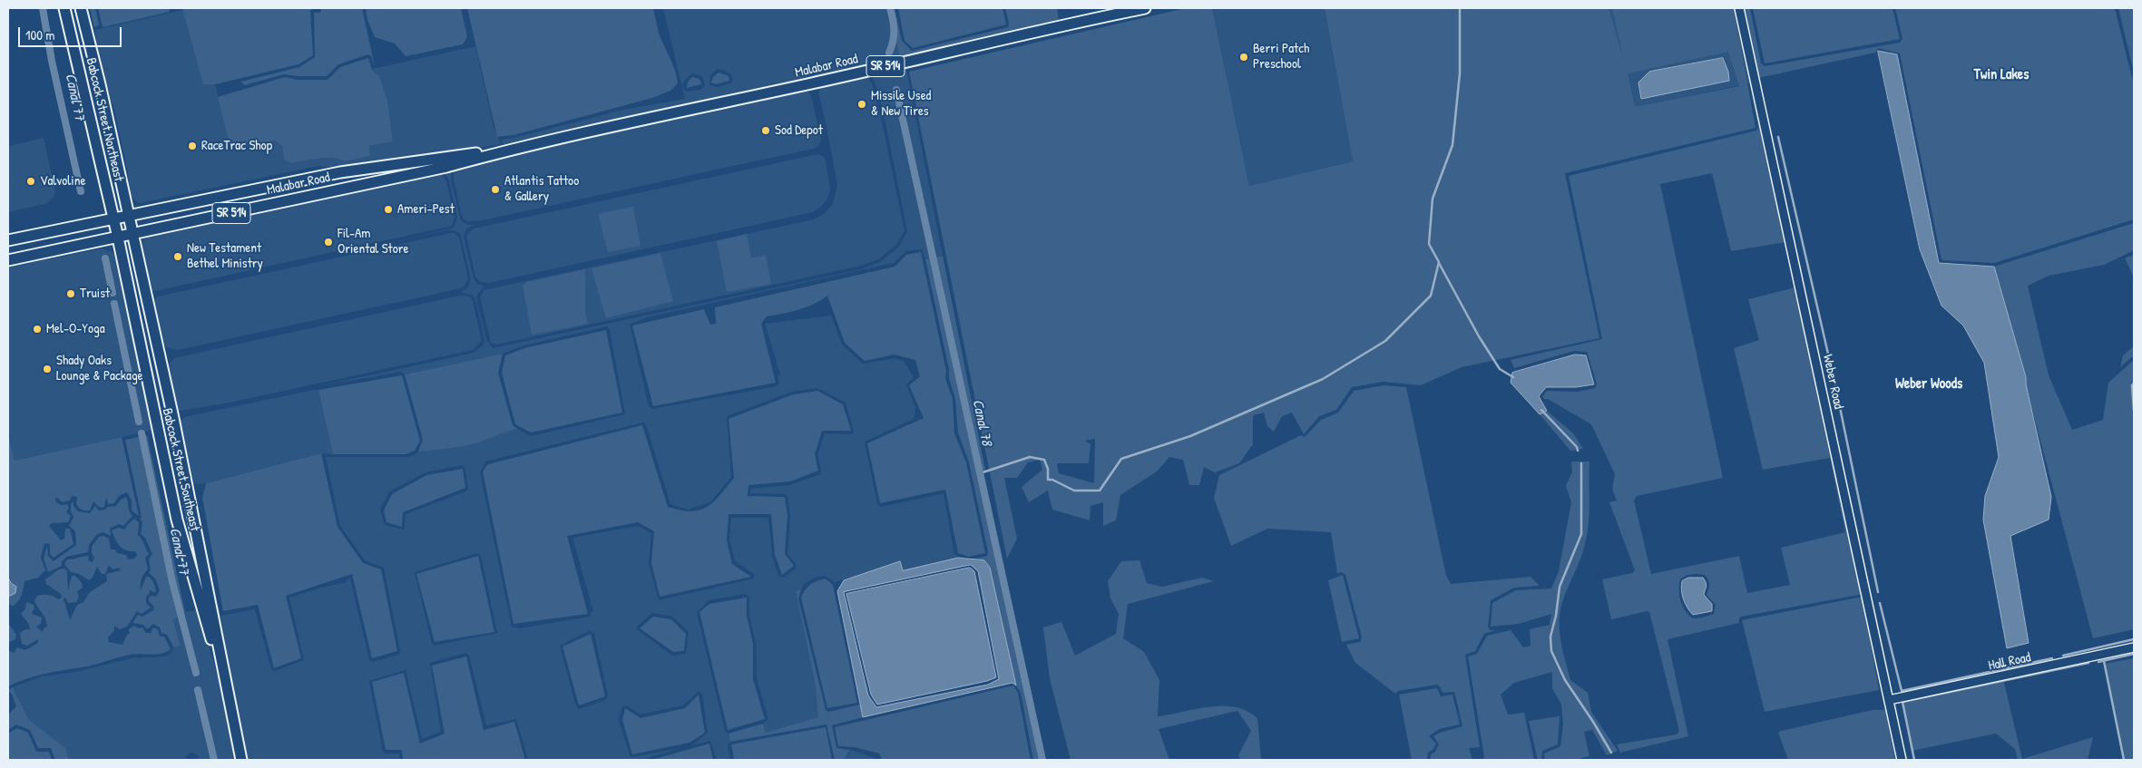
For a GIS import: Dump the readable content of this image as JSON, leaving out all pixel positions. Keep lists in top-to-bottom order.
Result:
{
  "streets": {
    "main road": [
      "Malabar Road",
      "SR 514",
      "Babcock Street Northeast",
      "Babcock Street Southeast"
    ],
    "street": ["Weber Road", "Hall Road"]
  },
  "crossings": [
    ["Malabar Road", "Babcock Street Northeast"],
    ["Malabar Road", "Babcock Street Southeast"],
    ["Babcock Street Northeast", "Babcock Street Southeast"],
    ["Weber Road", "Hall Road"]
  ],
  "districts": ["Twin Lakes", "Weber Woods"],
  "water": ["Canal 77", "Canal 78"],
  "places": [
    "Berri Patch Preschool",
    "Missile Used & New Tires",
    "Sod Depot",
    "RaceTrac Shop",
    "Valvoline",
    "Atlantis Tattoo & Gallery",
    "Ameri-Pest",
    "Fil-Am Oriental Store",
    "New Testament Bethel Ministry",
    "Truist",
    "Mel-O-Yoga",
    "Shady Oaks Lounge & Package"
  ],
  "scale_bar": "100 m"
}
